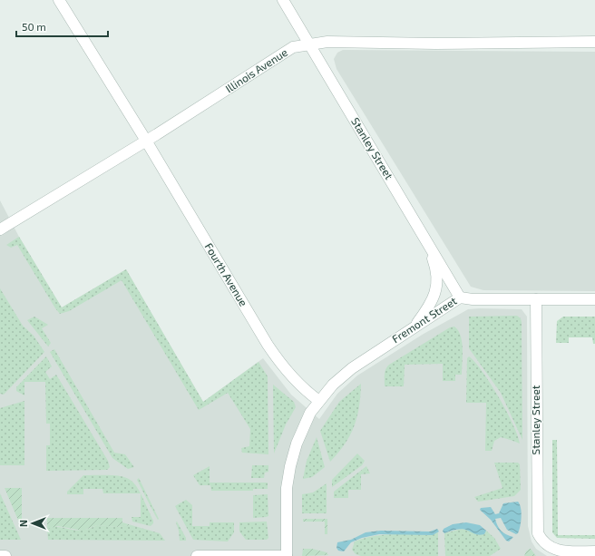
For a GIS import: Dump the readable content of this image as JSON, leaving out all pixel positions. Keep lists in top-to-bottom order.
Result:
{
  "streets": {
    "street": [
      "Illinois Avenue",
      "Stanley Street",
      "Fourth Avenue",
      "Fremont Street"
    ]
  },
  "crossings": [
    ["Illinois Avenue", "Stanley Street"],
    ["Illinois Avenue", "Fourth Avenue"],
    ["Stanley Street", "Fremont Street"],
    ["Fourth Avenue", "Fremont Street"]
  ],
  "scale_bar": "50 m",
  "north": "left"
}
